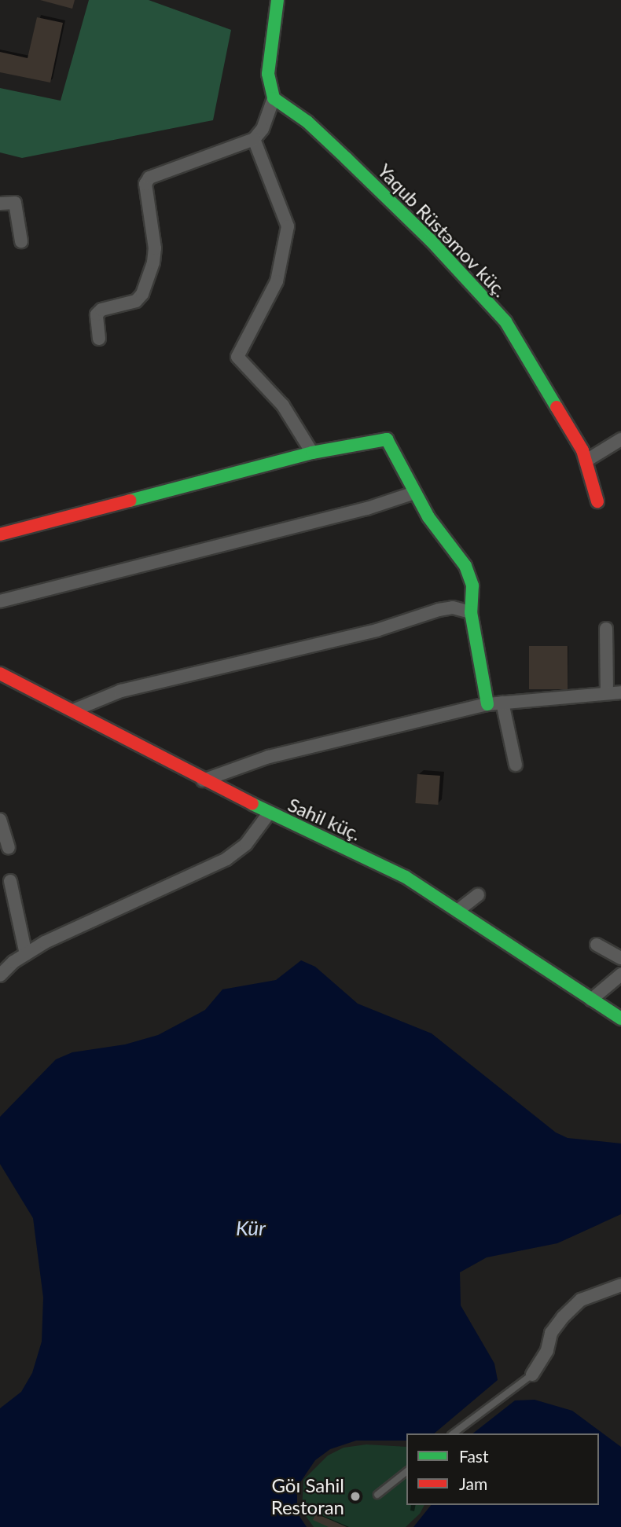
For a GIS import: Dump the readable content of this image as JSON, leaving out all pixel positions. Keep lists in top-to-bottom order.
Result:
{
  "streets": {
    "street": ["Yaqub Rüstəmov küç.", "Sahil küç."]
  },
  "water": ["Kür"],
  "places": ["Göı Sahil Restoran"],
  "legend": ["Fast", "Jam"]
}
